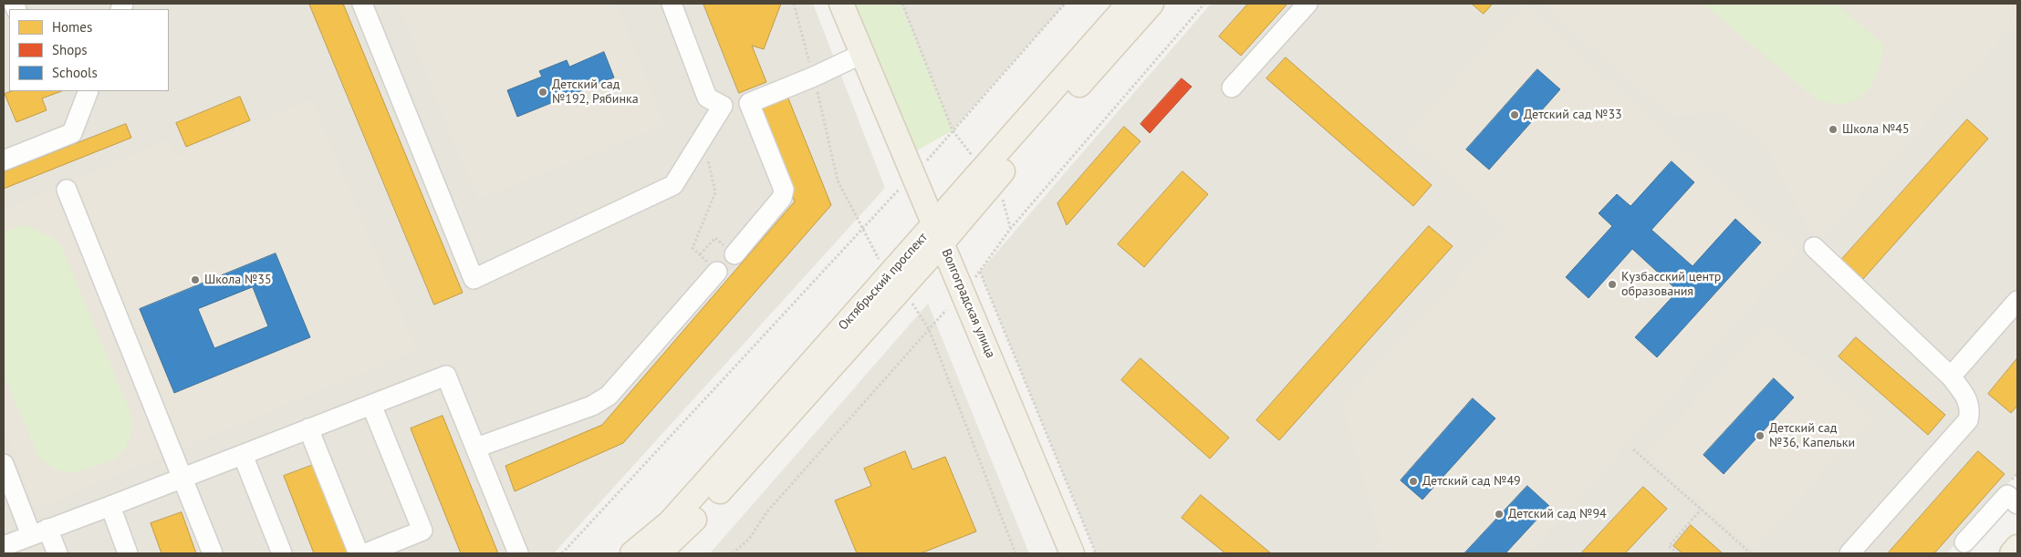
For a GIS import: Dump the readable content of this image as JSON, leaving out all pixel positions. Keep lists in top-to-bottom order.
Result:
{
  "streets": {
    "main road": ["Октябрьский проспект", "Волгоградская улица"]
  },
  "crossings": [
    ["Октябрьский проспект", "Волгоградская улица"]
  ],
  "places": [
    "Детский сад №192, Рябинка",
    "Детский сад №33",
    "Школа №45",
    "Школа №35",
    "Кузбасский центр образования",
    "Детский сад №36, Капельки",
    "Детский сад №49",
    "Детский сад №94"
  ],
  "legend": ["Homes", "Shops", "Schools"]
}
